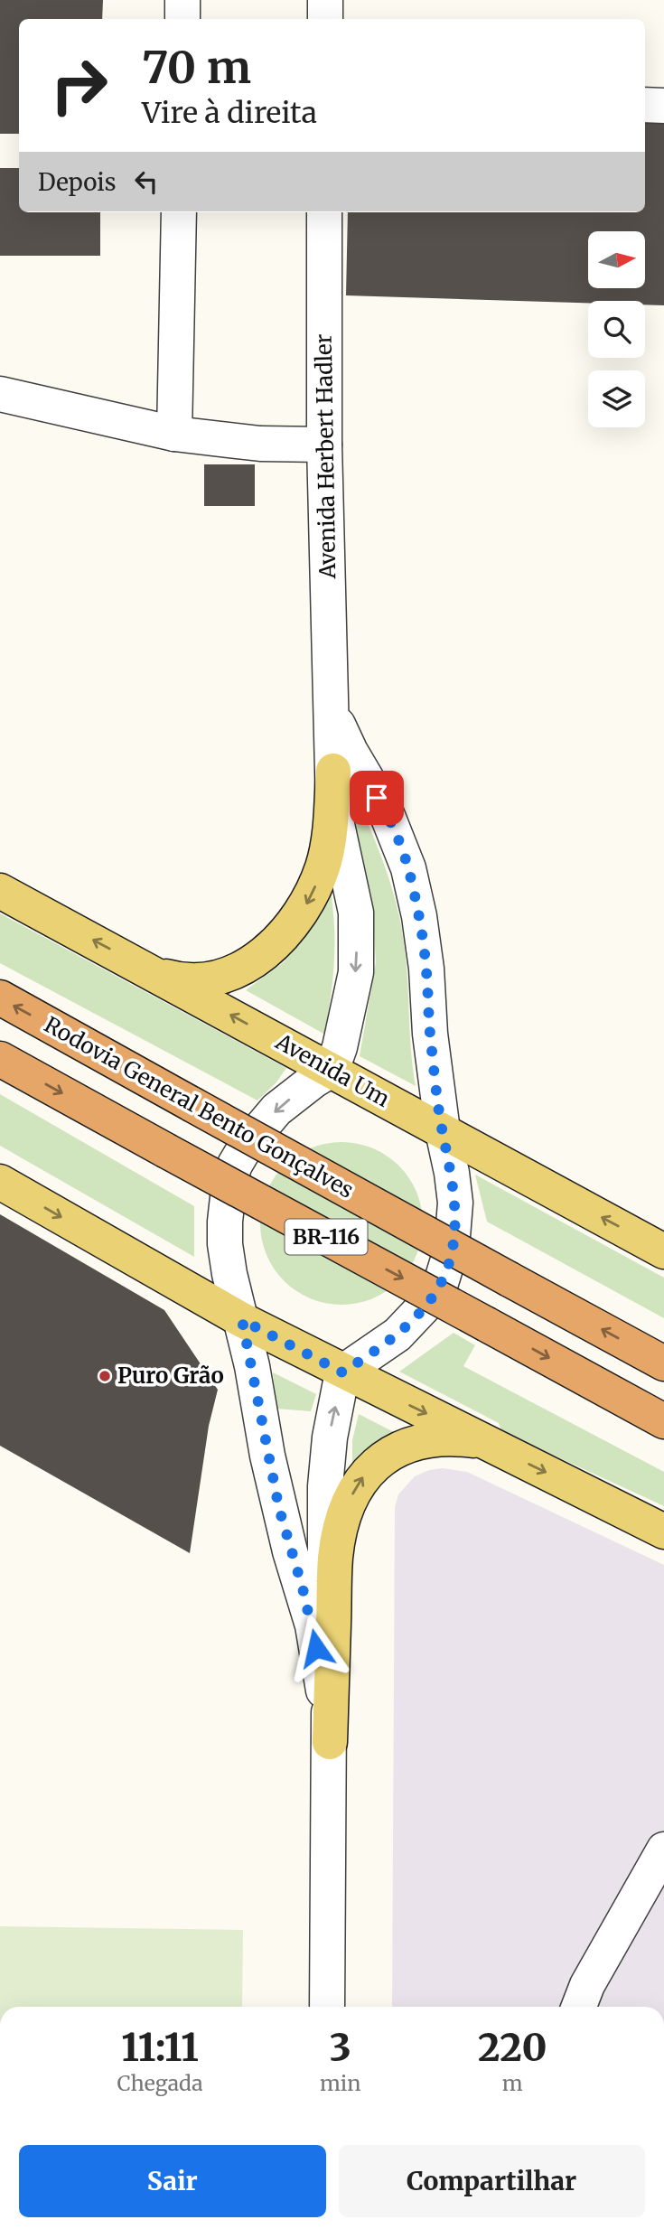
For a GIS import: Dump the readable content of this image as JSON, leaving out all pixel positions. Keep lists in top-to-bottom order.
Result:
{
  "streets": {
    "highway": ["Rodovia General Bento Gonçalves", "BR-116"],
    "main road": ["Avenida Um"],
    "street": ["Avenida Herbert Hadler"]
  },
  "crossings": [
    ["Avenida Herbert Hadler", "Avenida Um"]
  ],
  "places": ["Puro Grão"],
  "north": "right",
  "page": {
    "turn": ["70 m", "Vire à direita"],
    "then": "Depois",
    "eta": [
      "11:11",
      "Chegada",
      "3",
      "min",
      "220",
      "m"
    ],
    "buttons": ["Sair", "Compartilhar"]
  }
}
